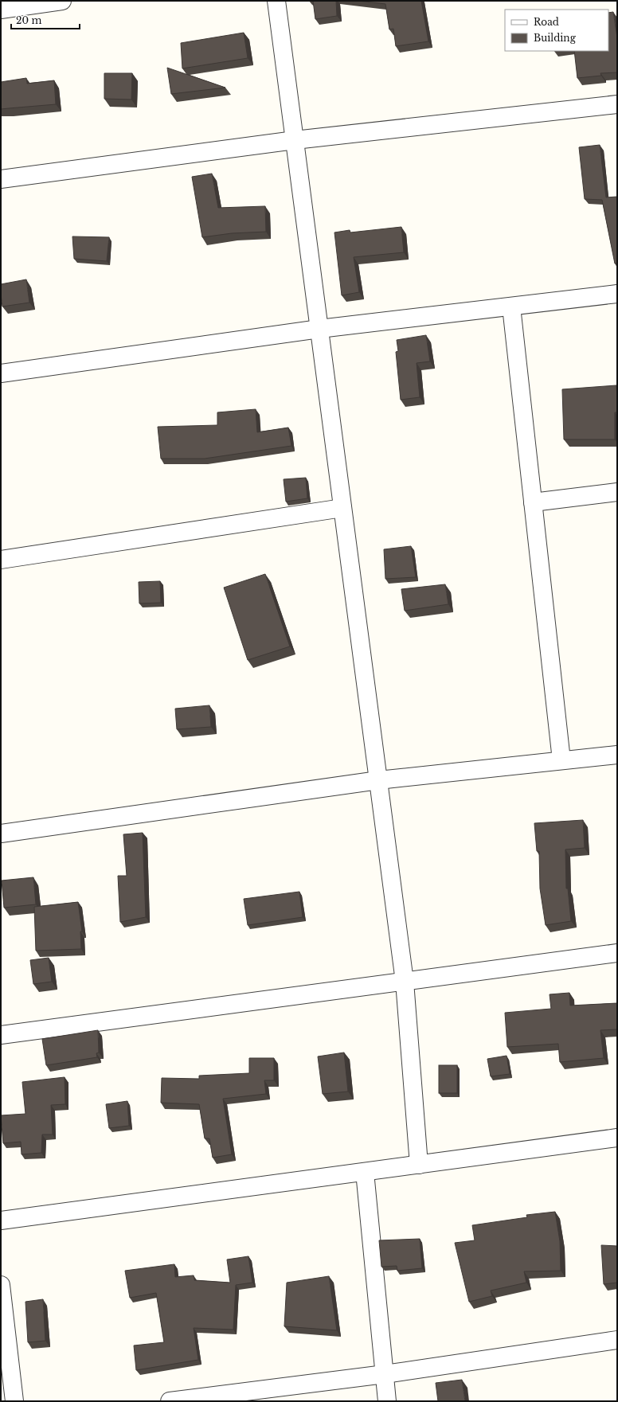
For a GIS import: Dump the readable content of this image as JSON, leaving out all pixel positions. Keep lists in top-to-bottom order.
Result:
{
  "legend": ["Road", "Building"],
  "scale_bar": "20 m"
}
